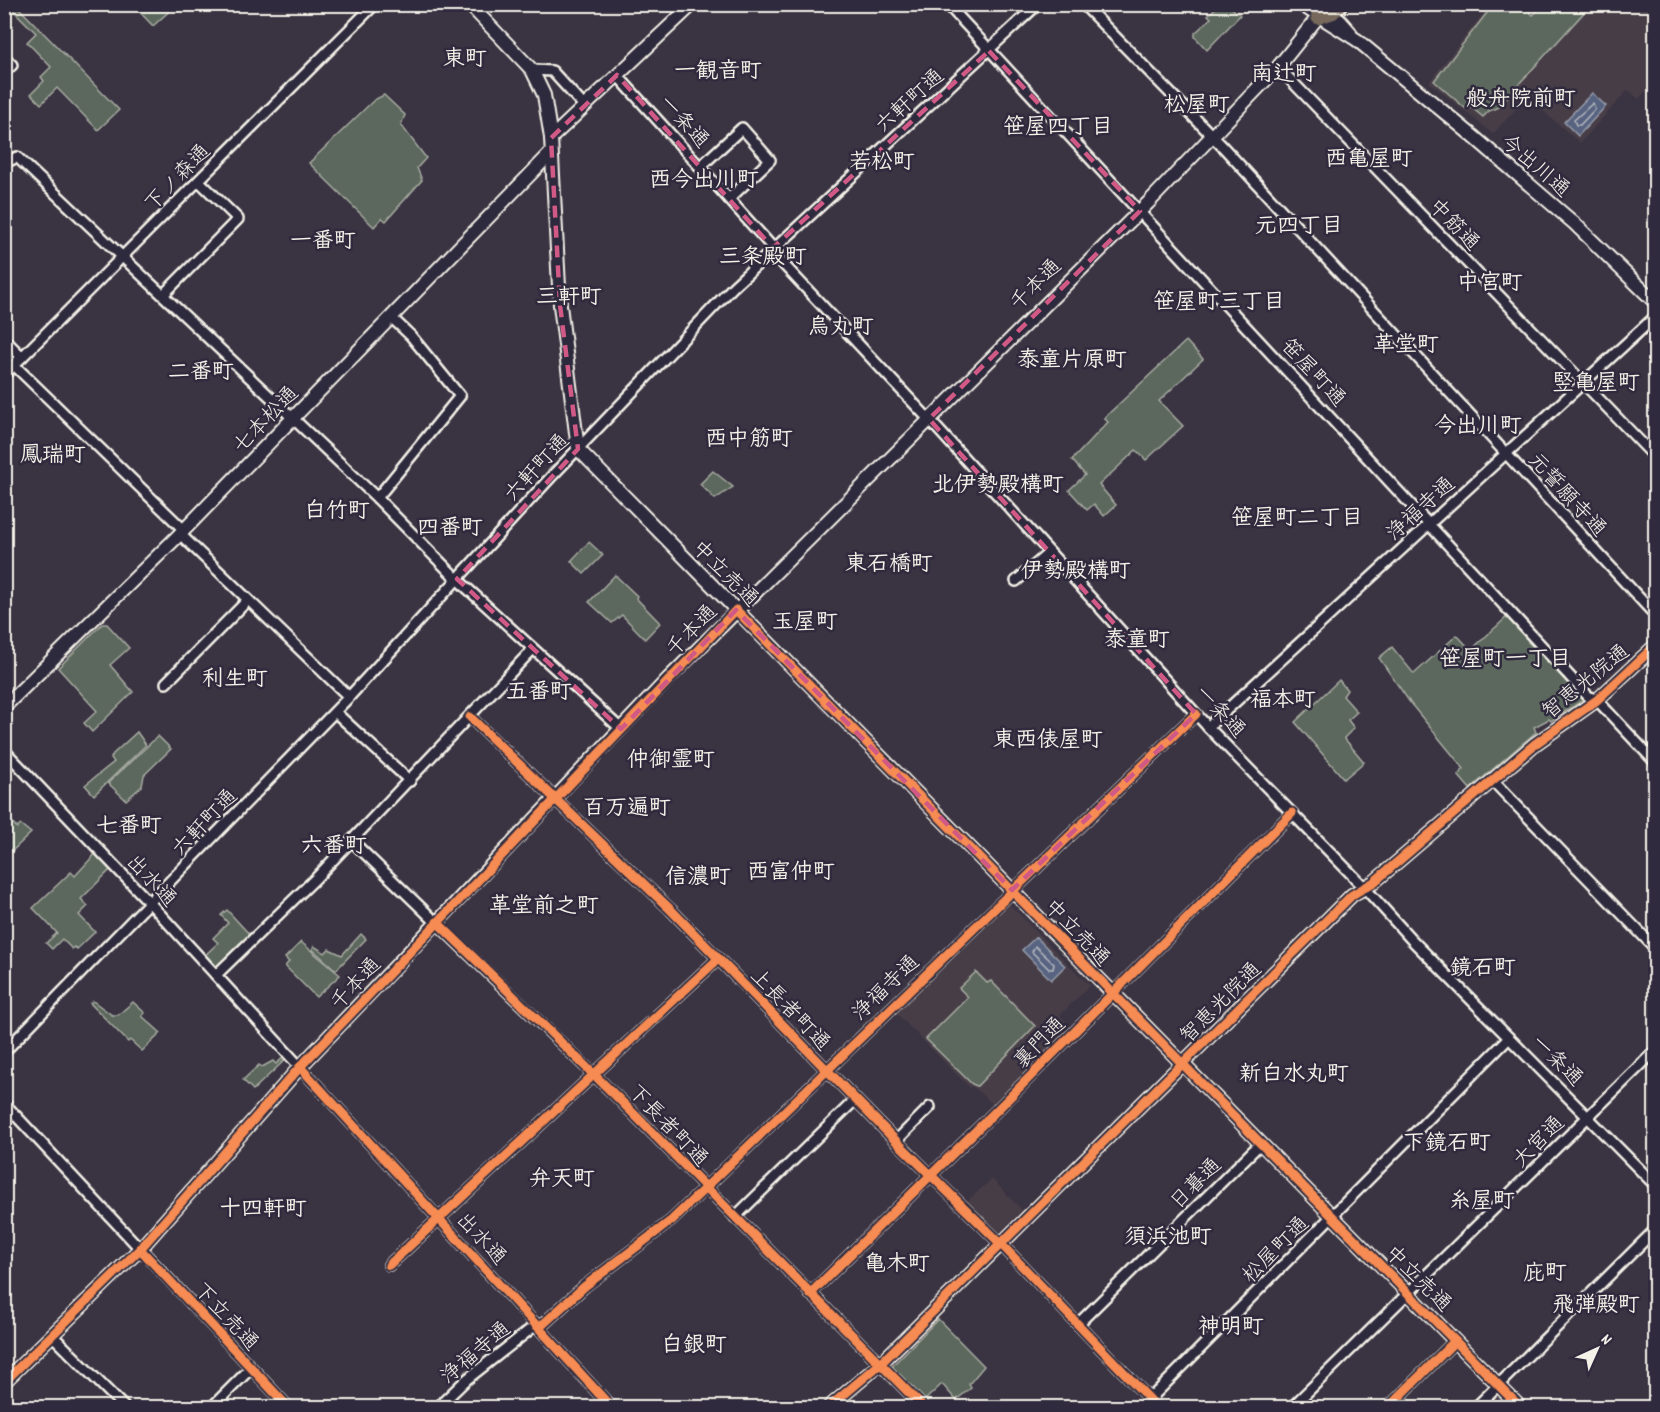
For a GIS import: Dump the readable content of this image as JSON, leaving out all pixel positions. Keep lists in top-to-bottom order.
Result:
{
  "streets": {
    "street": [
      "六軒町通",
      "一条通",
      "今出川通",
      "下ノ森通",
      "中筋通",
      "千本通",
      "笹屋町通",
      "七本松通",
      "元誓願寺通",
      "浄福寺通",
      "中立売通",
      "智恵光院通",
      "出水通",
      "上長者町通",
      "裏門通",
      "下長者町通",
      "大宮通",
      "日暮通",
      "松屋町通",
      "下立売通"
    ]
  },
  "crossings": [
    ["六軒町通", "一条通"],
    ["六軒町通", "笹屋町通"],
    ["六軒町通", "中立売通"],
    ["六軒町通", "出水通"],
    ["一条通", "千本通"],
    ["一条通", "浄福寺通"],
    ["一条通", "智恵光院通"],
    ["一条通", "裏門通"],
    ["一条通", "大宮通"],
    ["一条通", "松屋町通"],
    ["今出川通", "千本通"],
    ["中筋通", "千本通"],
    ["中筋通", "浄福寺通"],
    ["千本通", "笹屋町通"],
    ["千本通", "元誓願寺通"],
    ["千本通", "中立売通"],
    ["千本通", "出水通"],
    ["千本通", "上長者町通"],
    ["千本通", "下長者町通"],
    ["千本通", "下立売通"],
    ["笹屋町通", "浄福寺通"],
    ["笹屋町通", "智恵光院通"],
    ["元誓願寺通", "浄福寺通"],
    ["浄福寺通", "中立売通"],
    ["浄福寺通", "出水通"],
    ["浄福寺通", "上長者町通"],
    ["浄福寺通", "下長者町通"],
    ["中立売通", "智恵光院通"],
    ["中立売通", "裏門通"],
    ["中立売通", "大宮通"],
    ["中立売通", "日暮通"],
    ["中立売通", "松屋町通"],
    ["智恵光院通", "上長者町通"],
    ["智恵光院通", "下長者町通"],
    ["上長者町通", "裏門通"],
    ["上長者町通", "日暮通"],
    ["上長者町通", "松屋町通"],
    ["裏門通", "下長者町通"]
  ],
  "districts": [
    "東町",
    "一観音町",
    "南辻町",
    "般舟院前町",
    "松屋町",
    "笹屋四丁目",
    "西亀屋町",
    "若松町",
    "西今出川町",
    "元四丁目",
    "一番町",
    "三条殿町",
    "中宮町",
    "三軒町",
    "笹屋町三丁目",
    "烏丸町",
    "革堂町",
    "泰童片原町",
    "二番町",
    "竪亀屋町",
    "今出川町",
    "西中筋町",
    "鳳瑞町",
    "北伊勢殿構町",
    "白竹町",
    "笹屋町二丁目",
    "四番町",
    "東石橋町",
    "伊勢殿構町",
    "玉屋町",
    "泰童町",
    "笹屋町一丁目",
    "利生町",
    "五番町",
    "福本町",
    "東西俵屋町",
    "仲御霊町",
    "百万遍町",
    "七番町",
    "六番町",
    "西富仲町",
    "信濃町",
    "革堂前之町",
    "鏡石町",
    "新白水丸町",
    "下鏡石町",
    "弁天町",
    "糸屋町",
    "十四軒町",
    "須浜池町",
    "亀木町",
    "庇町",
    "飛弾殿町",
    "神明町",
    "白銀町"
  ],
  "north": "top right"
}
